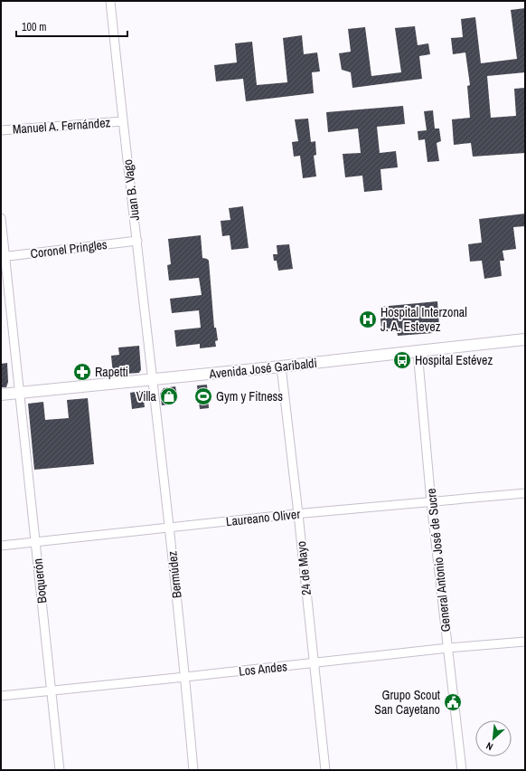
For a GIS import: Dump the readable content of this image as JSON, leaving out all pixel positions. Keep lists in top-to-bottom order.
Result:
{
  "streets": {
    "main road": ["Avenida José Garibaldi"],
    "street": [
      "Manuel A. Fernández",
      "Juan B. Vago",
      "Coronel Pringles",
      "Laureano Oliver",
      "General Antonio José de Sucre",
      "24 de Mayo",
      "Bermúdez",
      "Boquerón",
      "Los Andes"
    ]
  },
  "crossings": [
    ["Manuel A. Fernández", "Juan B. Vago"],
    ["Juan B. Vago", "Coronel Pringles"],
    ["Juan B. Vago", "Avenida José Garibaldi"],
    ["Juan B. Vago", "Bermúdez"],
    ["Coronel Pringles", "Boquerón"],
    ["Avenida José Garibaldi", "General Antonio José de Sucre"],
    ["Avenida José Garibaldi", "24 de Mayo"],
    ["Avenida José Garibaldi", "Bermúdez"],
    ["Avenida José Garibaldi", "Boquerón"],
    ["Laureano Oliver", "General Antonio José de Sucre"],
    ["Laureano Oliver", "24 de Mayo"],
    ["Laureano Oliver", "Bermúdez"],
    ["Laureano Oliver", "Boquerón"],
    ["General Antonio José de Sucre", "Los Andes"],
    ["24 de Mayo", "Los Andes"],
    ["Bermúdez", "Los Andes"],
    ["Boquerón", "Los Andes"]
  ],
  "places": {
    "hospital": ["Hospital Interzonal J. A. Estevez"],
    "bus stop": ["Hospital Estévez"],
    "pharmacy": ["Rapetti"],
    "shop": ["Villa"],
    "sports": ["Gym y Fitness"],
    "public building": ["Grupo Scout San Cayetano"]
  },
  "scale_bar": "100 m",
  "north": "bottom left"
}
